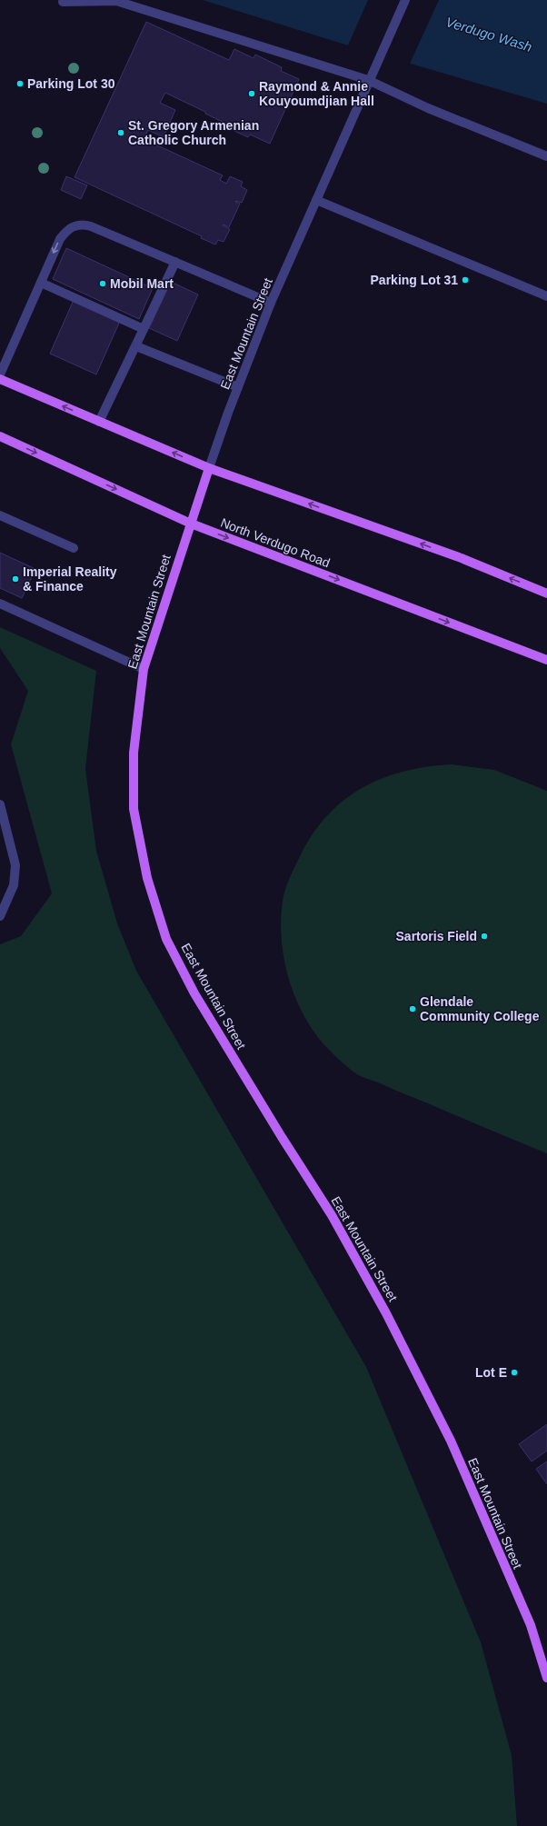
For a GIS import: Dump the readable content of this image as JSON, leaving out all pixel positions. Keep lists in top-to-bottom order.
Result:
{
  "streets": {
    "main road": ["East Mountain Street", "North Verdugo Road"]
  },
  "crossings": [
    ["East Mountain Street", "North Verdugo Road"]
  ],
  "water": ["Verdugo Wash"],
  "places": [
    "Parking Lot 30",
    "Raymond & Annie Kouyoumdjian Hall",
    "St. Gregory Armenian Catholic Church",
    "Parking Lot 31",
    "Mobil Mart",
    "Imperial Reality & Finance",
    "Sartoris Field",
    "Glendale Community College",
    "Lot E"
  ]
}
